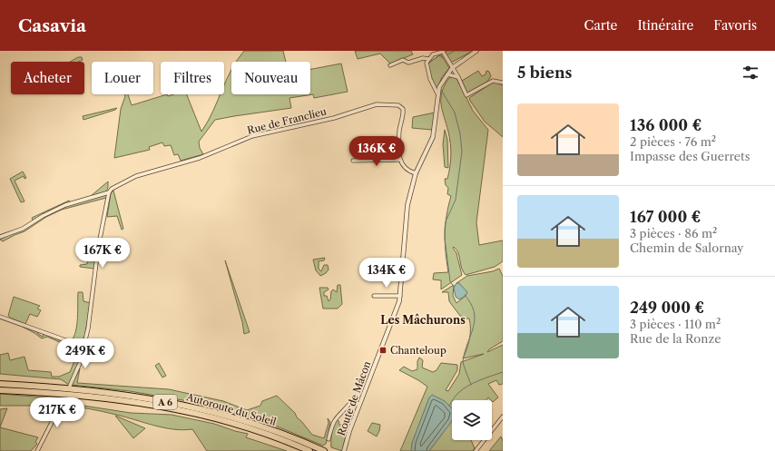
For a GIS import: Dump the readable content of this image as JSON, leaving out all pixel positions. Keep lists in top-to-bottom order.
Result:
{
  "streets": {
    "highway": ["A 6", "Autoroute du Soleil"],
    "street": ["Rue de Franclieu", "Route de Mâcon"]
  },
  "districts": ["Les Mâchurons"],
  "places": {
    "transit": ["Chanteloup"]
  },
  "page": {
    "header": "Casavia",
    "nav": ["Carte", "Itinéraire", "Favoris"],
    "heading": "5 biens",
    "chip": [
      "Acheter",
      "Louer",
      "Filtres",
      "Nouveau"
    ],
    "list": [
      {
        "name": "136 000 €",
        "note": "2 pièces · 76 m² · Impasse des Guerrets"
      },
      {
        "name": "167 000 €",
        "note": "3 pièces · 86 m² · Chemin de Salornay"
      },
      {
        "name": "249 000 €",
        "note": "3 pièces · 110 m² · Rue de la Ronze"
      }
    ],
    "price": [
      "136K €",
      "167K €",
      "134K €",
      "249K €",
      "217K €"
    ]
  }
}
